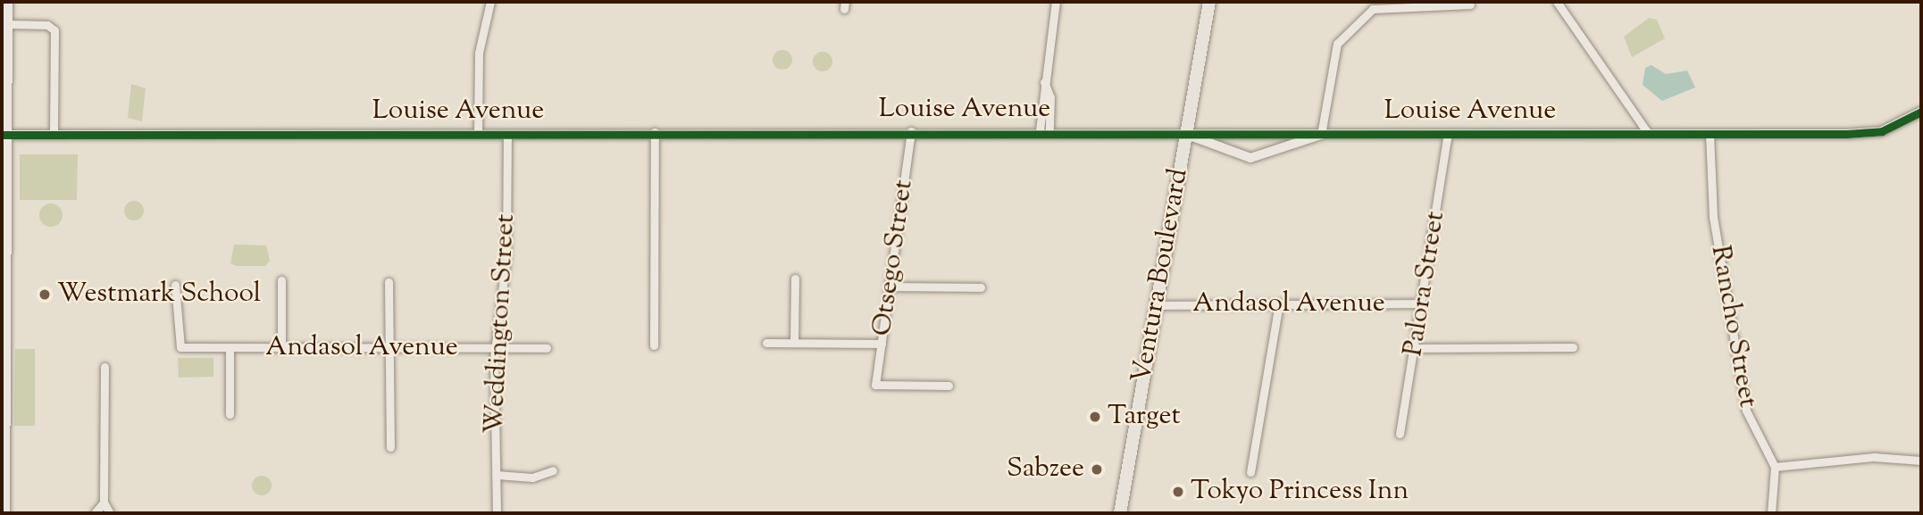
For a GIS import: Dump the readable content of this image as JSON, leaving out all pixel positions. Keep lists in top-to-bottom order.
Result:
{
  "streets": {
    "main road": ["Ventura Boulevard"],
    "street": [
      "Louise Avenue",
      "Otsego Street",
      "Palora Street",
      "Andasol Avenue",
      "Weddington Street",
      "Rancho Street"
    ]
  },
  "crossings": [
    ["Louise Avenue", "Otsego Street"],
    ["Louise Avenue", "Ventura Boulevard"],
    ["Louise Avenue", "Palora Street"],
    ["Louise Avenue", "Weddington Street"],
    ["Louise Avenue", "Rancho Street"],
    ["Ventura Boulevard", "Andasol Avenue"],
    ["Palora Street", "Andasol Avenue"],
    ["Andasol Avenue", "Weddington Street"]
  ],
  "places": [
    "Westmark School",
    "Target",
    "Sabzee",
    "Tokyo Princess Inn"
  ]
}
